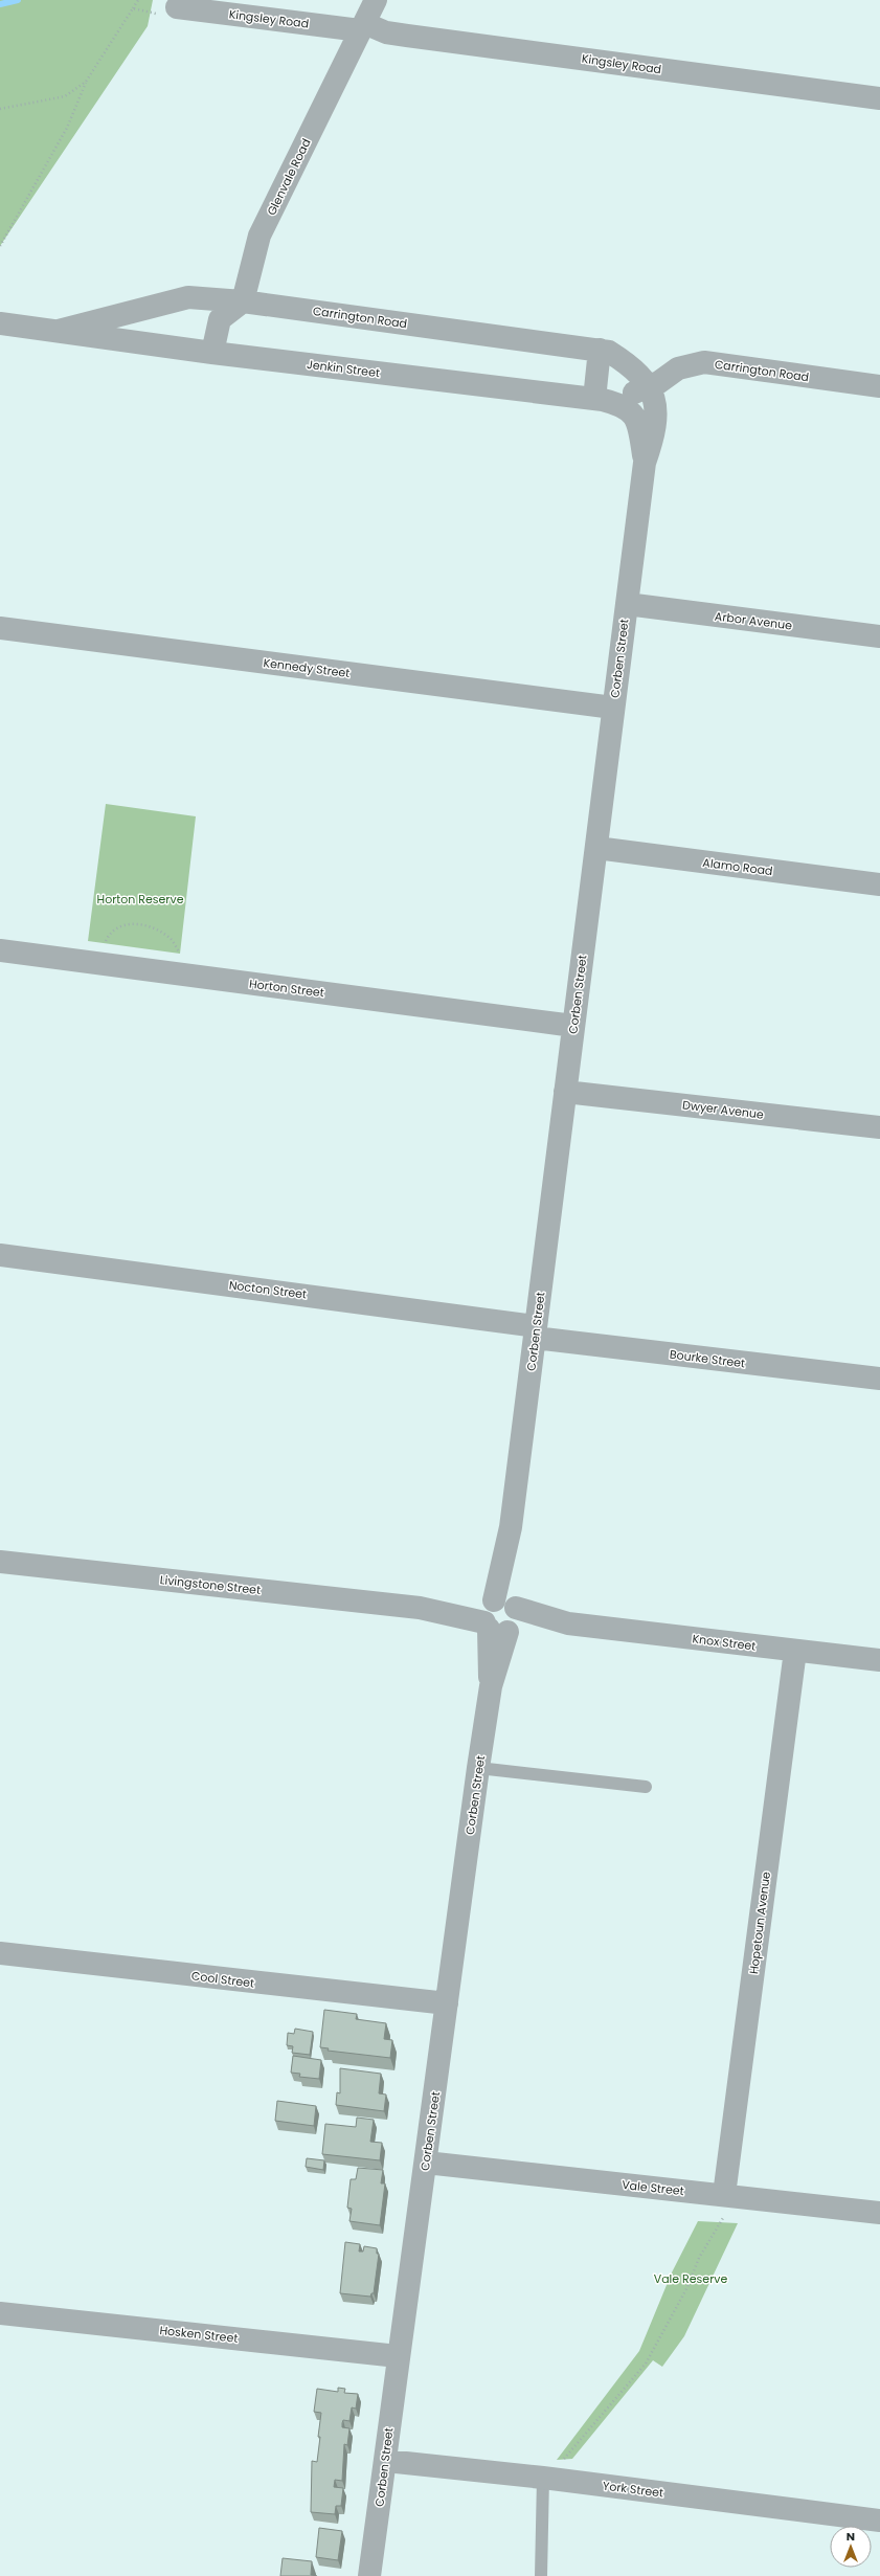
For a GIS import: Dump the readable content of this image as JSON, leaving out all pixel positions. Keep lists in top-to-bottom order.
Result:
{
  "streets": {
    "street": [
      "Kingsley Road",
      "Glenvale Road",
      "Carrington Road",
      "Jenkin Street",
      "Arbor Avenue",
      "Corben Street",
      "Kennedy Street",
      "Alamo Road",
      "Horton Street",
      "Dwyer Avenue",
      "Nocton Street",
      "Bourke Street",
      "Livingstone Street",
      "Knox Street",
      "Hopetoun Avenue",
      "Cool Street",
      "Vale Street",
      "Hosken Street",
      "York Street"
    ]
  },
  "crossings": [
    ["Kingsley Road", "Glenvale Road"],
    ["Glenvale Road", "Carrington Road"],
    ["Carrington Road", "Jenkin Street"],
    ["Carrington Road", "Corben Street"],
    ["Jenkin Street", "Corben Street"],
    ["Arbor Avenue", "Corben Street"],
    ["Corben Street", "Kennedy Street"],
    ["Corben Street", "Alamo Road"],
    ["Corben Street", "Horton Street"],
    ["Corben Street", "Dwyer Avenue"],
    ["Corben Street", "Nocton Street"],
    ["Corben Street", "Bourke Street"],
    ["Corben Street", "Livingstone Street"],
    ["Corben Street", "Knox Street"],
    ["Corben Street", "Cool Street"],
    ["Corben Street", "Vale Street"],
    ["Corben Street", "Hosken Street"],
    ["Corben Street", "York Street"],
    ["Nocton Street", "Bourke Street"],
    ["Livingstone Street", "Knox Street"],
    ["Knox Street", "Hopetoun Avenue"],
    ["Hopetoun Avenue", "Vale Street"]
  ],
  "parks": ["Horton Reserve", "Vale Reserve"],
  "north": "top"
}
